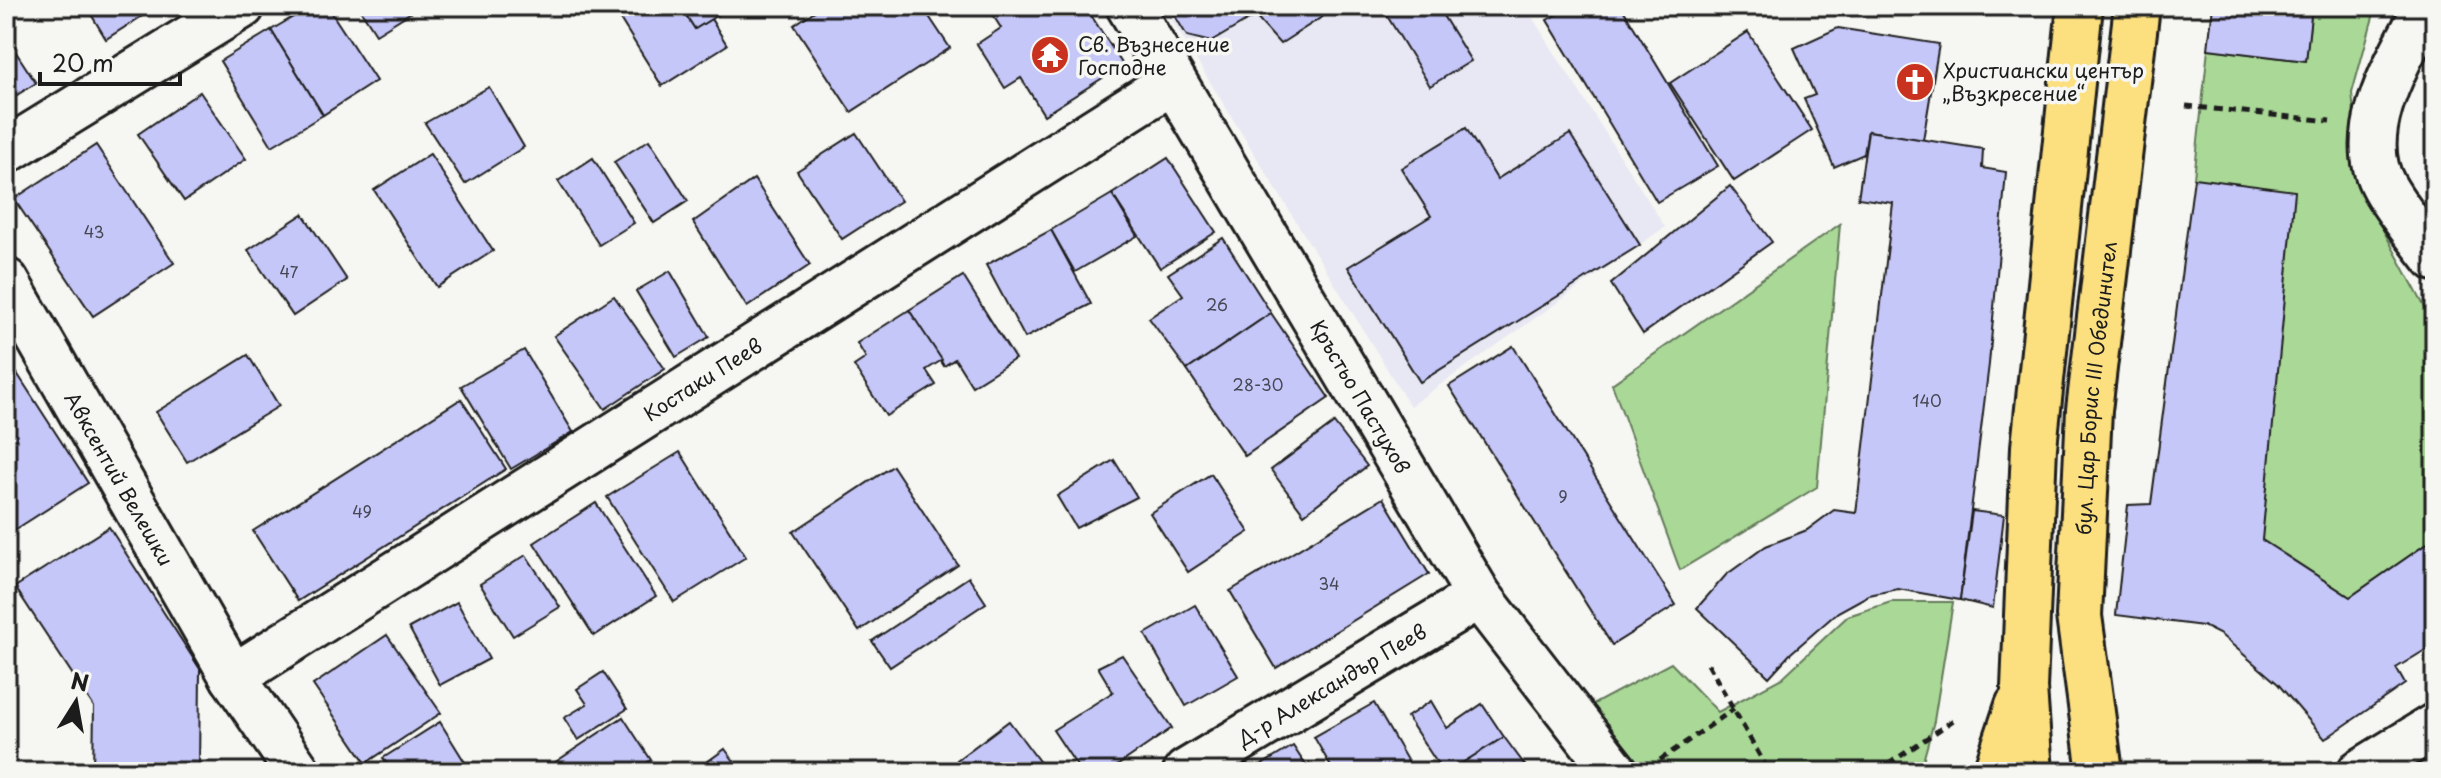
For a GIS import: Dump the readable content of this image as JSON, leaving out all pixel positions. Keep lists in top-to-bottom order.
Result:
{
  "streets": {
    "main road": ["бул. Цар Борис III Обединител"],
    "street": [
      "Костаки Пеев",
      "Кръстьо Пастухов",
      "Авксентий Велешки",
      "Д-р Александър Пеев"
    ]
  },
  "crossings": [
    ["Костаки Пеев", "Кръстьо Пастухов"],
    ["Костаки Пеев", "Авксентий Велешки"],
    ["Кръстьо Пастухов", "Д-р Александър Пеев"]
  ],
  "places": {
    "temple": ["Св. Възнесение Господне"],
    "church": ["Христиански център „Възкресение“"]
  },
  "house_numbers": [
    "43",
    "47",
    "26",
    "28-30",
    "140",
    "9",
    "49",
    "34"
  ],
  "scale_bar": "20 m",
  "north": "top"
}
